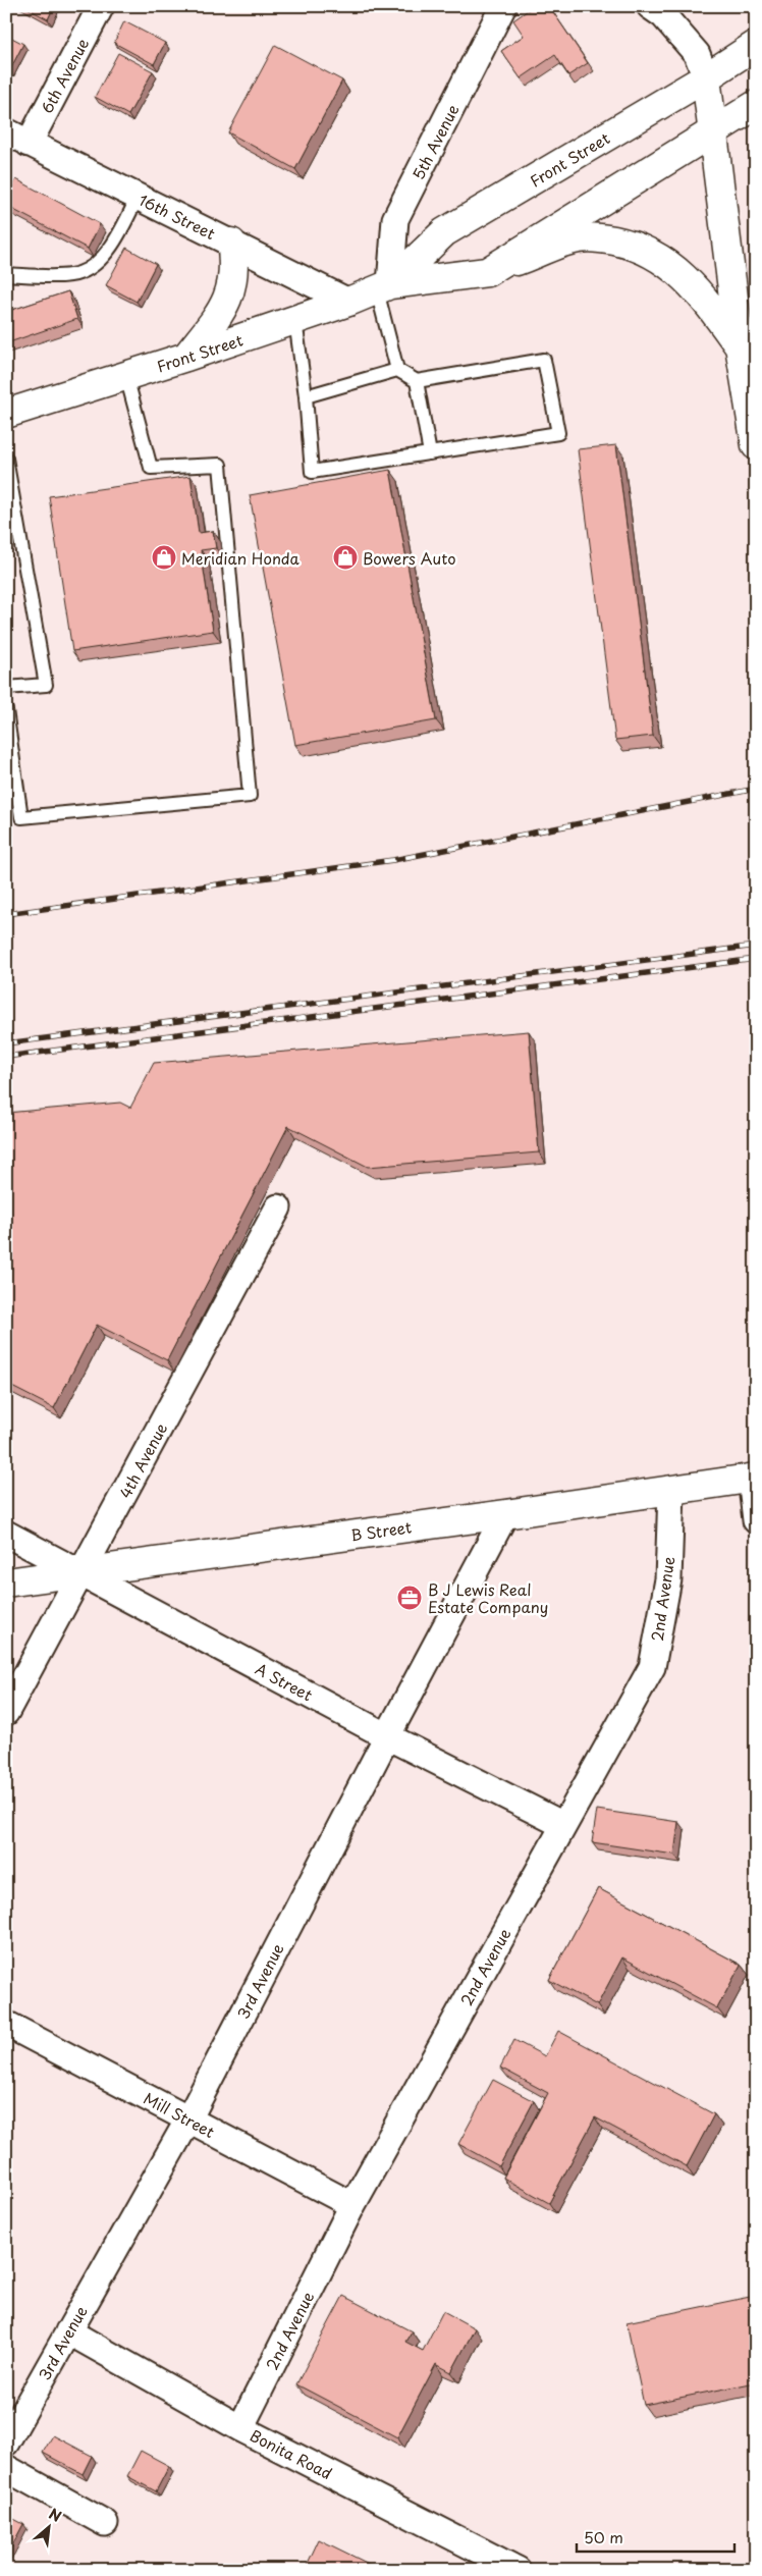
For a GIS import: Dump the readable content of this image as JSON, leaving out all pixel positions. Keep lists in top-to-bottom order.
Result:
{
  "streets": {
    "main road": ["Front Street", "B Street"],
    "street": [
      "6th Avenue",
      "5th Avenue",
      "16th Street",
      "4th Avenue",
      "2nd Avenue",
      "A Street",
      "3rd Avenue",
      "Mill Street",
      "Bonita Road"
    ]
  },
  "crossings": [
    ["6th Avenue", "16th Street"],
    ["5th Avenue", "Front Street"],
    ["Front Street", "16th Street"],
    ["4th Avenue", "B Street"],
    ["4th Avenue", "A Street"],
    ["B Street", "2nd Avenue"],
    ["B Street", "A Street"],
    ["B Street", "3rd Avenue"],
    ["2nd Avenue", "A Street"],
    ["2nd Avenue", "Mill Street"],
    ["2nd Avenue", "Bonita Road"],
    ["A Street", "3rd Avenue"],
    ["3rd Avenue", "Mill Street"],
    ["3rd Avenue", "Bonita Road"]
  ],
  "places": {
    "shop": ["Meridian Honda", "Bowers Auto"],
    "office": ["B J Lewis Real Estate Company"]
  },
  "scale_bar": "50 m",
  "north": "top right"
}
